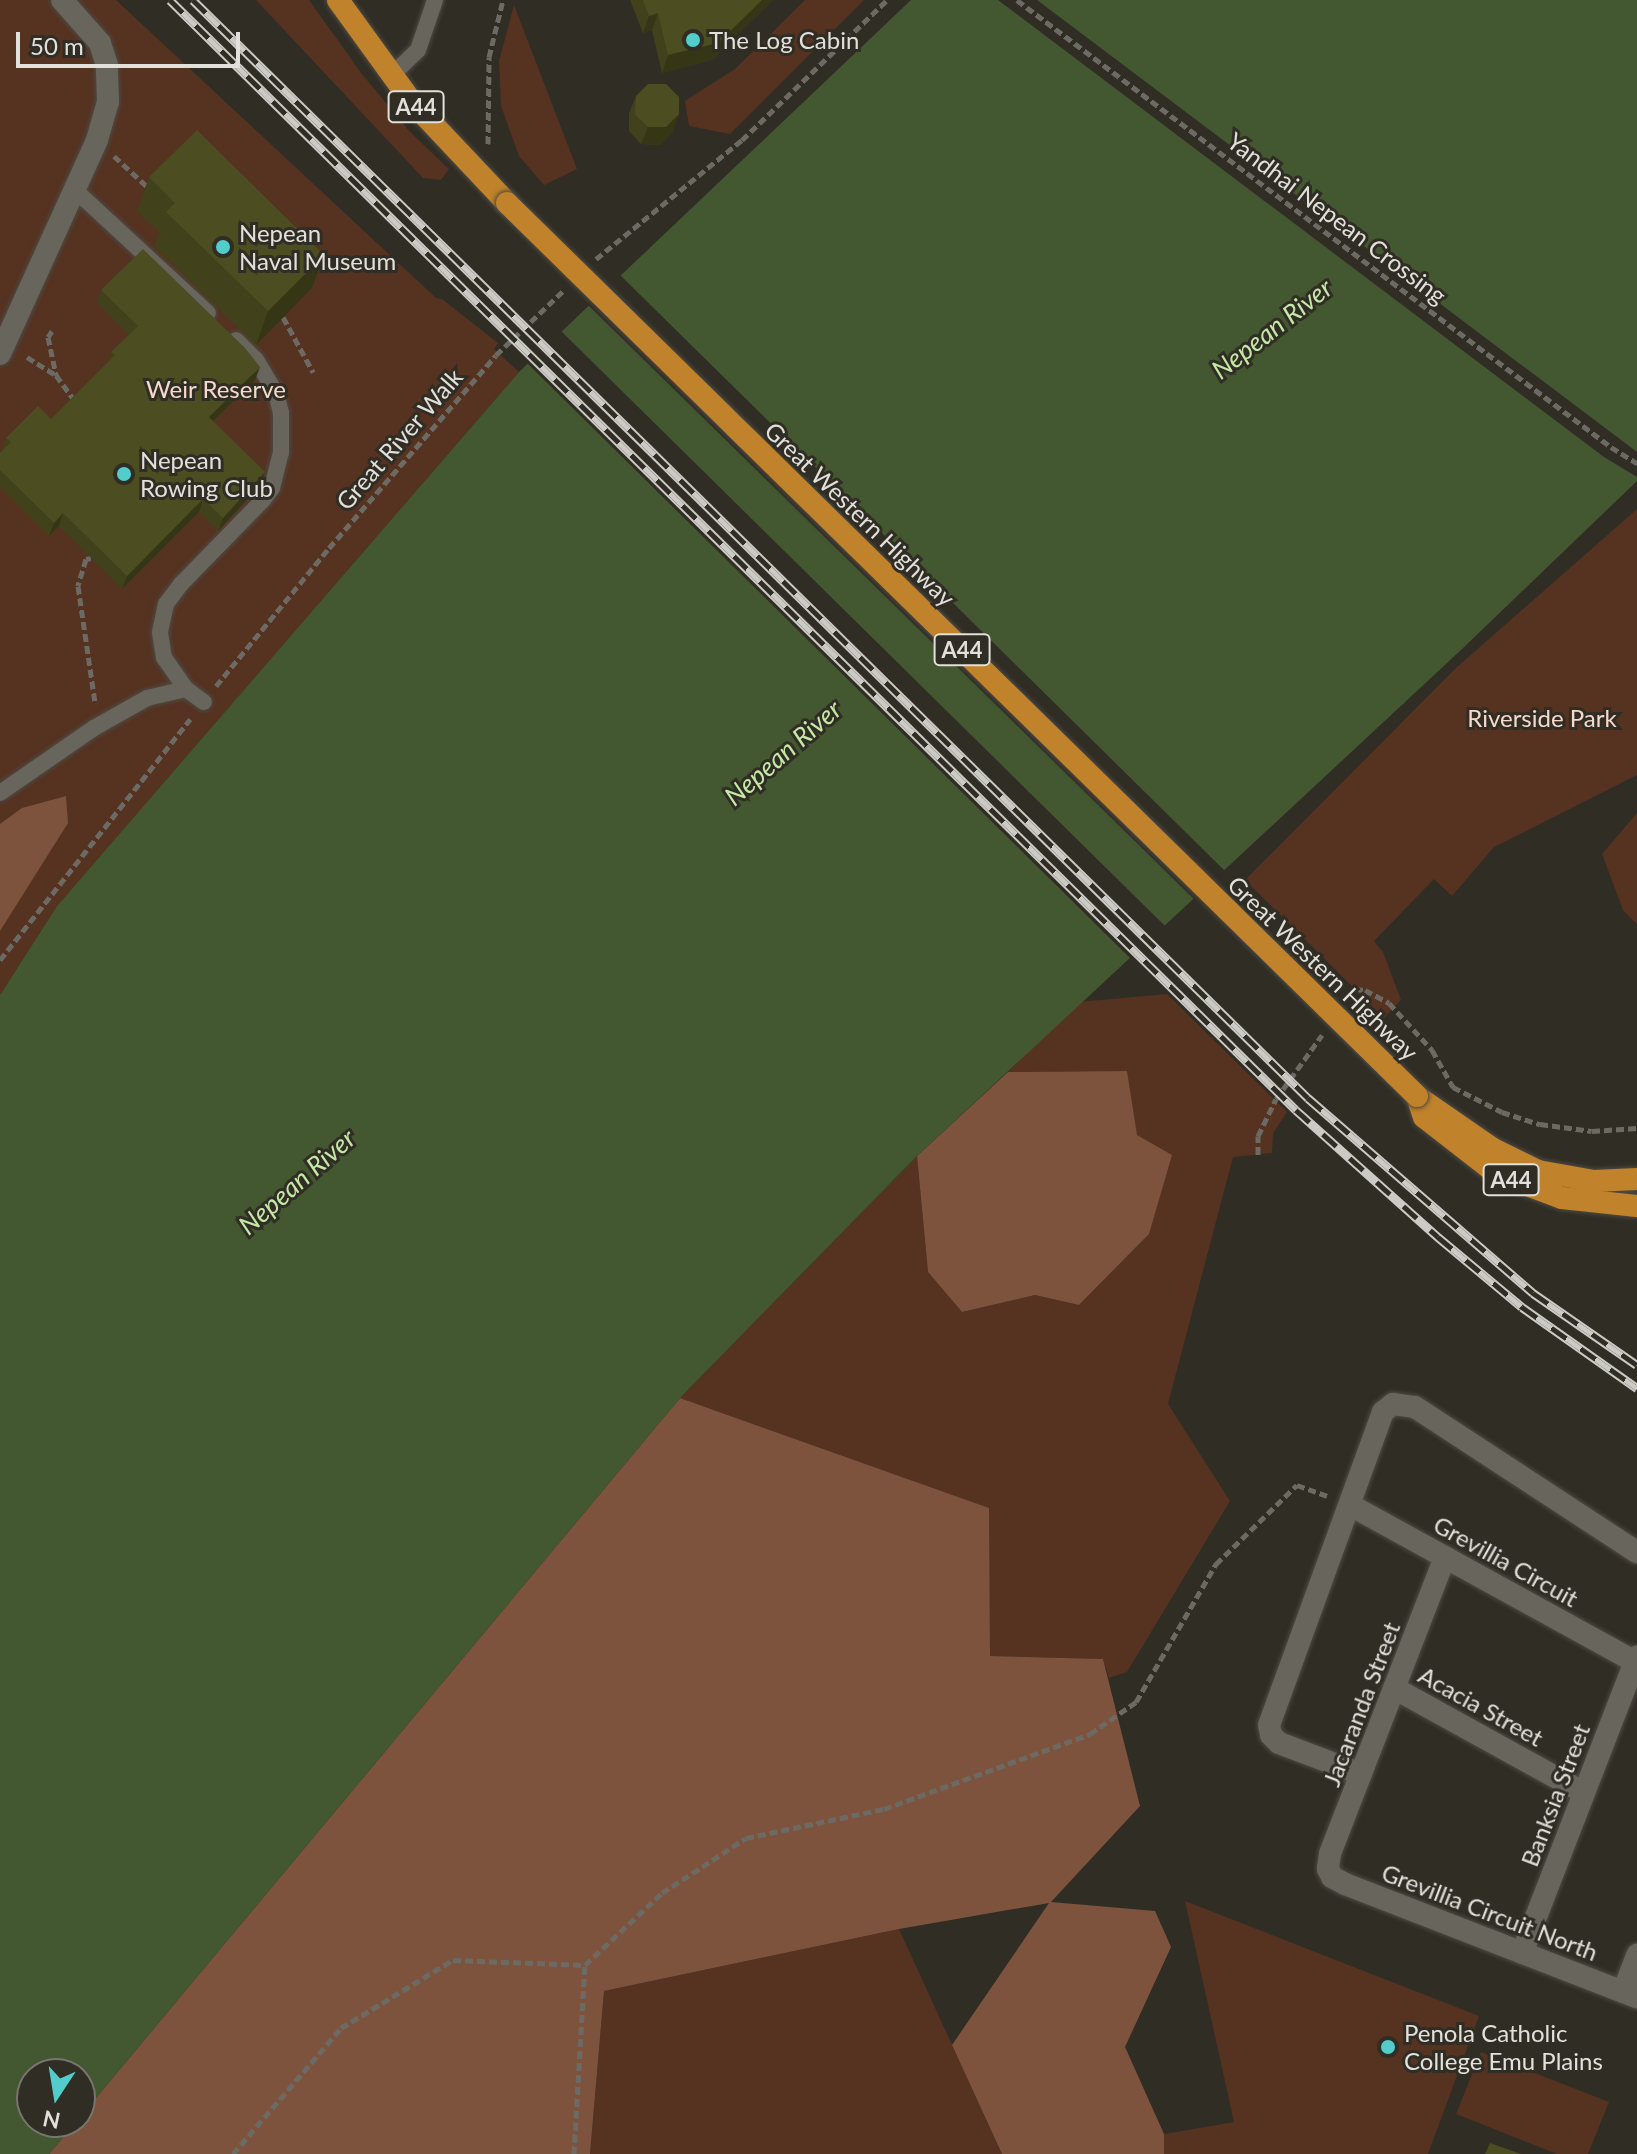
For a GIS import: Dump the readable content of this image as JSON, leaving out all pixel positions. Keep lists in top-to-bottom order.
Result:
{
  "streets": {
    "highway": ["A44", "Great Western Highway"],
    "street": [
      "Grevillia Circuit",
      "Jacaranda Street",
      "Acacia Street",
      "Banksia Street",
      "Grevillia Circuit North"
    ],
    "path": ["Yandhai Nepean Crossing", "Great River Walk"]
  },
  "crossings": [
    ["A44", "Great Western Highway"],
    ["Grevillia Circuit", "Jacaranda Street"],
    ["Grevillia Circuit", "Banksia Street"],
    ["Jacaranda Street", "Acacia Street"],
    ["Jacaranda Street", "Grevillia Circuit North"],
    ["Acacia Street", "Banksia Street"],
    ["Banksia Street", "Grevillia Circuit North"]
  ],
  "water": ["Nepean River"],
  "parks": ["Weir Reserve", "Riverside Park"],
  "places": [
    "The Log Cabin",
    "Nepean Naval Museum",
    "Nepean Rowing Club",
    "Penola Catholic College Emu Plains"
  ],
  "scale_bar": "50 m",
  "north": "bottom"
}
